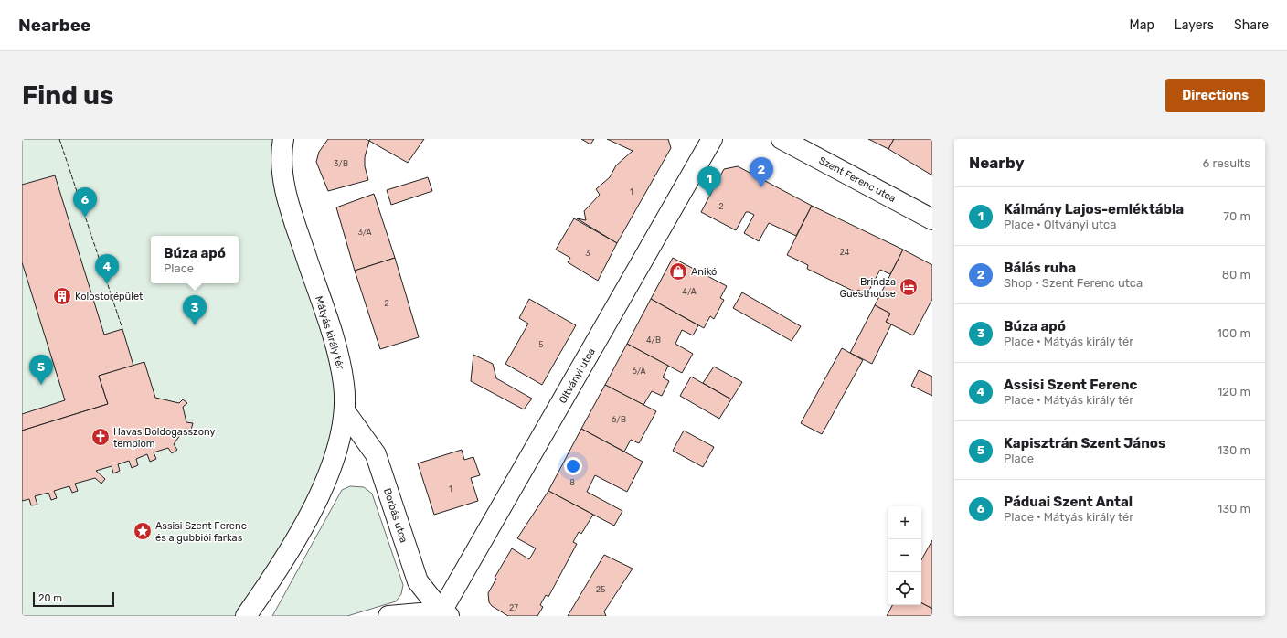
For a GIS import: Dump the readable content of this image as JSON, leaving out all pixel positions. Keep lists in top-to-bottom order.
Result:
{
  "streets": {
    "street": [
      "Szent Ferenc utca",
      "Mátyás király tér",
      "Oltványi utca",
      "Borbás utca"
    ]
  },
  "crossings": [
    ["Mátyás király tér", "Borbás utca"],
    ["Oltványi utca", "Borbás utca"]
  ],
  "places": {
    "shop": ["Anikó"],
    "hotel": ["Brindza Guesthouse"],
    "building": ["Kolostorépület"],
    "church": ["Havas Boldogasszony templom"],
    "place": ["Assisi Szent Ferenc és a gubbiói farkas"]
  },
  "house_numbers": [
    "3/B",
    "1",
    "2",
    "3/A",
    "24",
    "3",
    "4/A",
    "2",
    "4/B",
    "5",
    "6/A",
    "6/B",
    "8",
    "1",
    "25",
    "27"
  ],
  "scale_bar": "20 m",
  "page": {
    "header": "Nearbee",
    "nav": ["Map", "Layers", "Share"],
    "buttons": "Directions",
    "title": "Find us",
    "heading": ["Nearby", "6 results"],
    "pins": [
      "2",
      "1",
      "6",
      "4",
      "3",
      "5"
    ],
    "list": [
      {
        "mark": "1",
        "name": "Kálmány Lajos-emléktábla",
        "note": "Place · Oltványi utca",
        "value": "70 m"
      },
      {
        "mark": "2",
        "name": "Bálás ruha",
        "note": "Shop · Szent Ferenc utca",
        "value": "80 m"
      },
      {
        "mark": "3",
        "name": "Búza apó",
        "note": "Place · Mátyás király tér",
        "value": "100 m"
      },
      {
        "mark": "4",
        "name": "Assisi Szent Ferenc",
        "note": "Place · Mátyás király tér",
        "value": "120 m"
      },
      {
        "mark": "5",
        "name": "Kapisztrán Szent János",
        "note": "Place",
        "value": "130 m"
      },
      {
        "mark": "6",
        "name": "Páduai Szent Antal",
        "note": "Place · Mátyás király tér",
        "value": "130 m"
      }
    ],
    "popup": ["Búza apó", "Place"],
    "map_buttons": ["+", "−"],
    "scale": "20 m"
  }
}
